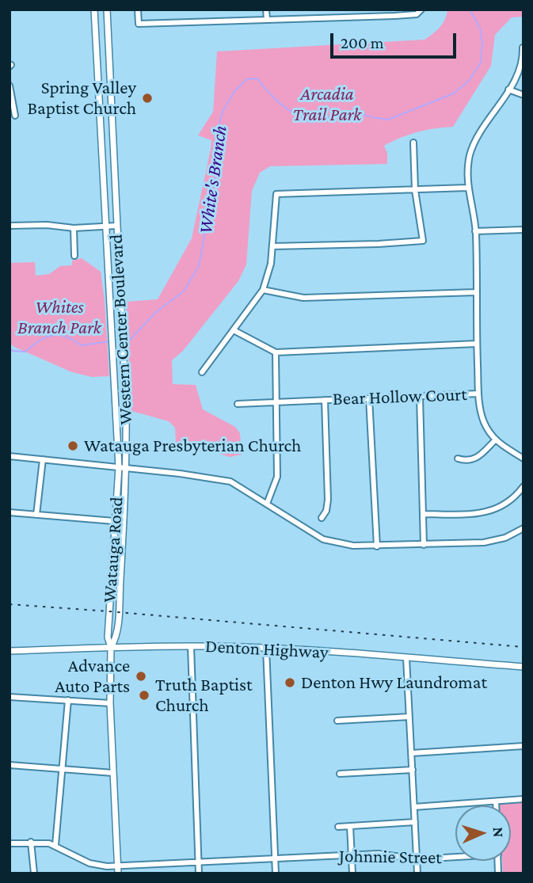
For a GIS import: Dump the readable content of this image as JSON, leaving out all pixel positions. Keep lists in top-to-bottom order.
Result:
{
  "streets": {
    "main road": ["Western Center Boulevard", "Watauga Road", "Denton Highway"],
    "street": ["Bear Hollow Court", "Johnnie Street"]
  },
  "crossings": [
    ["Western Center Boulevard", "Watauga Road"],
    ["Western Center Boulevard", "Denton Highway"],
    ["Watauga Road", "Denton Highway"],
    ["Watauga Road", "Johnnie Street"]
  ],
  "water": ["White's Branch"],
  "parks": ["Arcadia Trail Park", "Whites Branch Park"],
  "places": [
    "Spring Valley Baptist Church",
    "Watauga Presbyterian Church",
    "Advance Auto Parts",
    "Denton Hwy Laundromat",
    "Truth Baptist Church"
  ],
  "scale_bar": "200 m",
  "north": "right"
}
